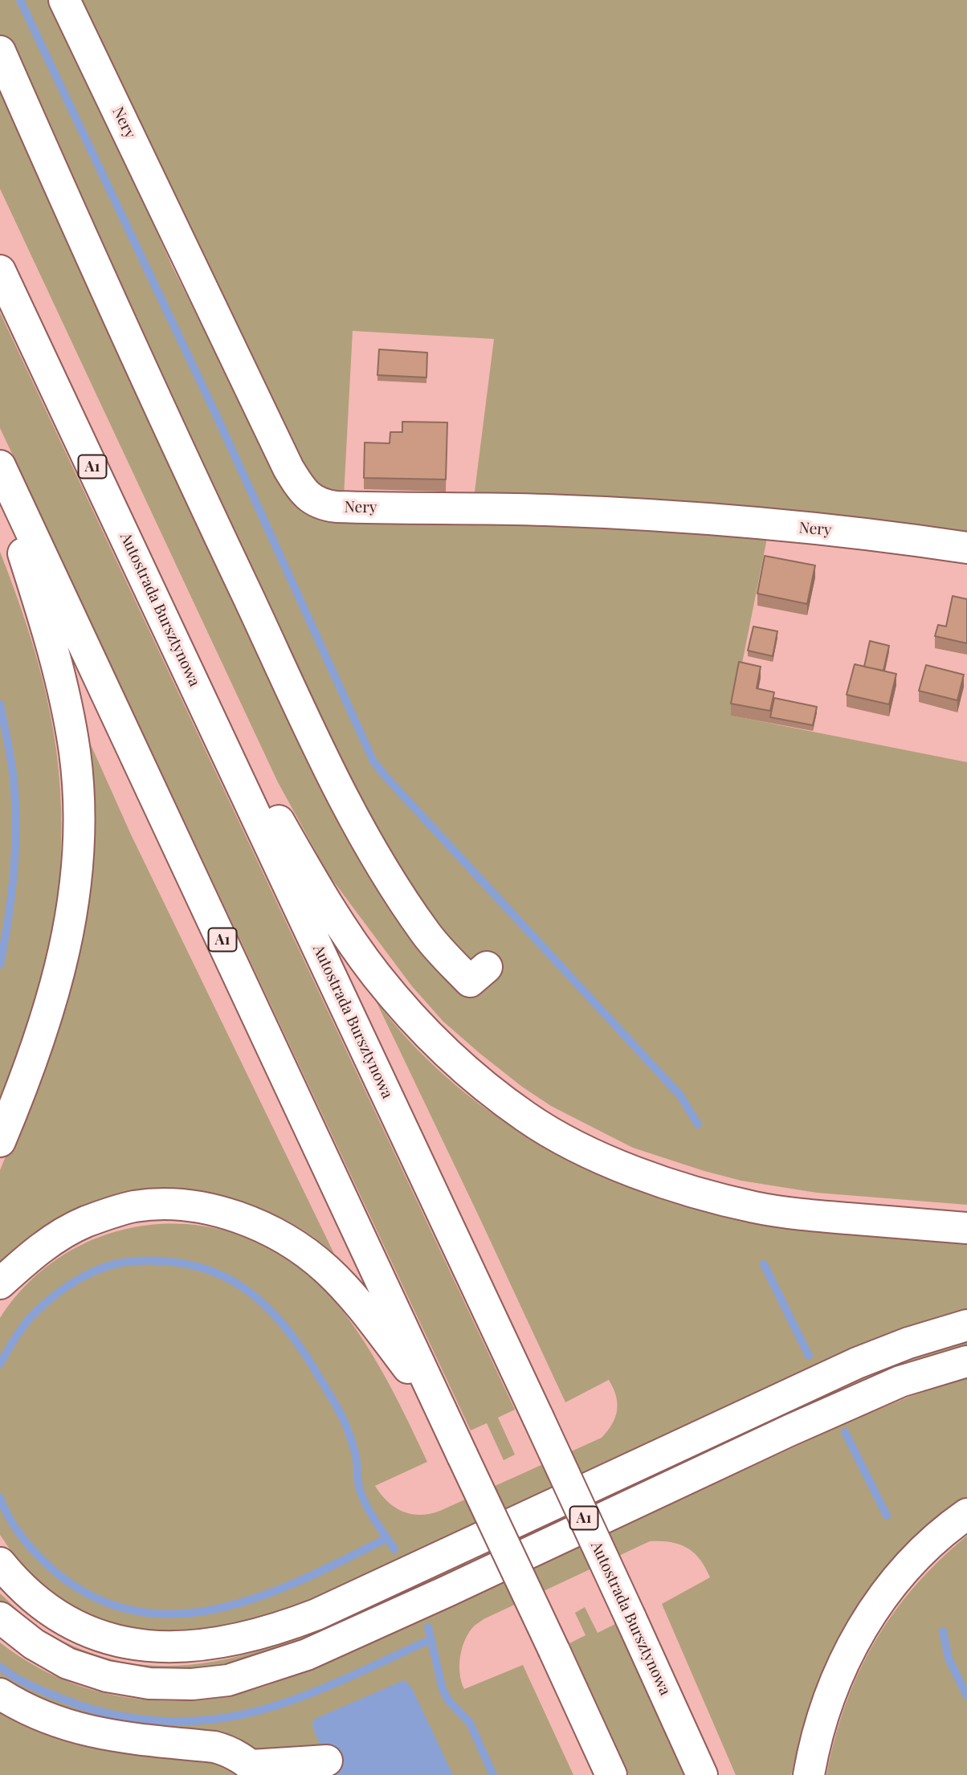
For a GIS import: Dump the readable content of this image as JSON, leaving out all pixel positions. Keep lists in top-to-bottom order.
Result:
{
  "streets": {
    "main road": ["Nery", "A1", "Autostrada Bursztynowa"]
  }
}
